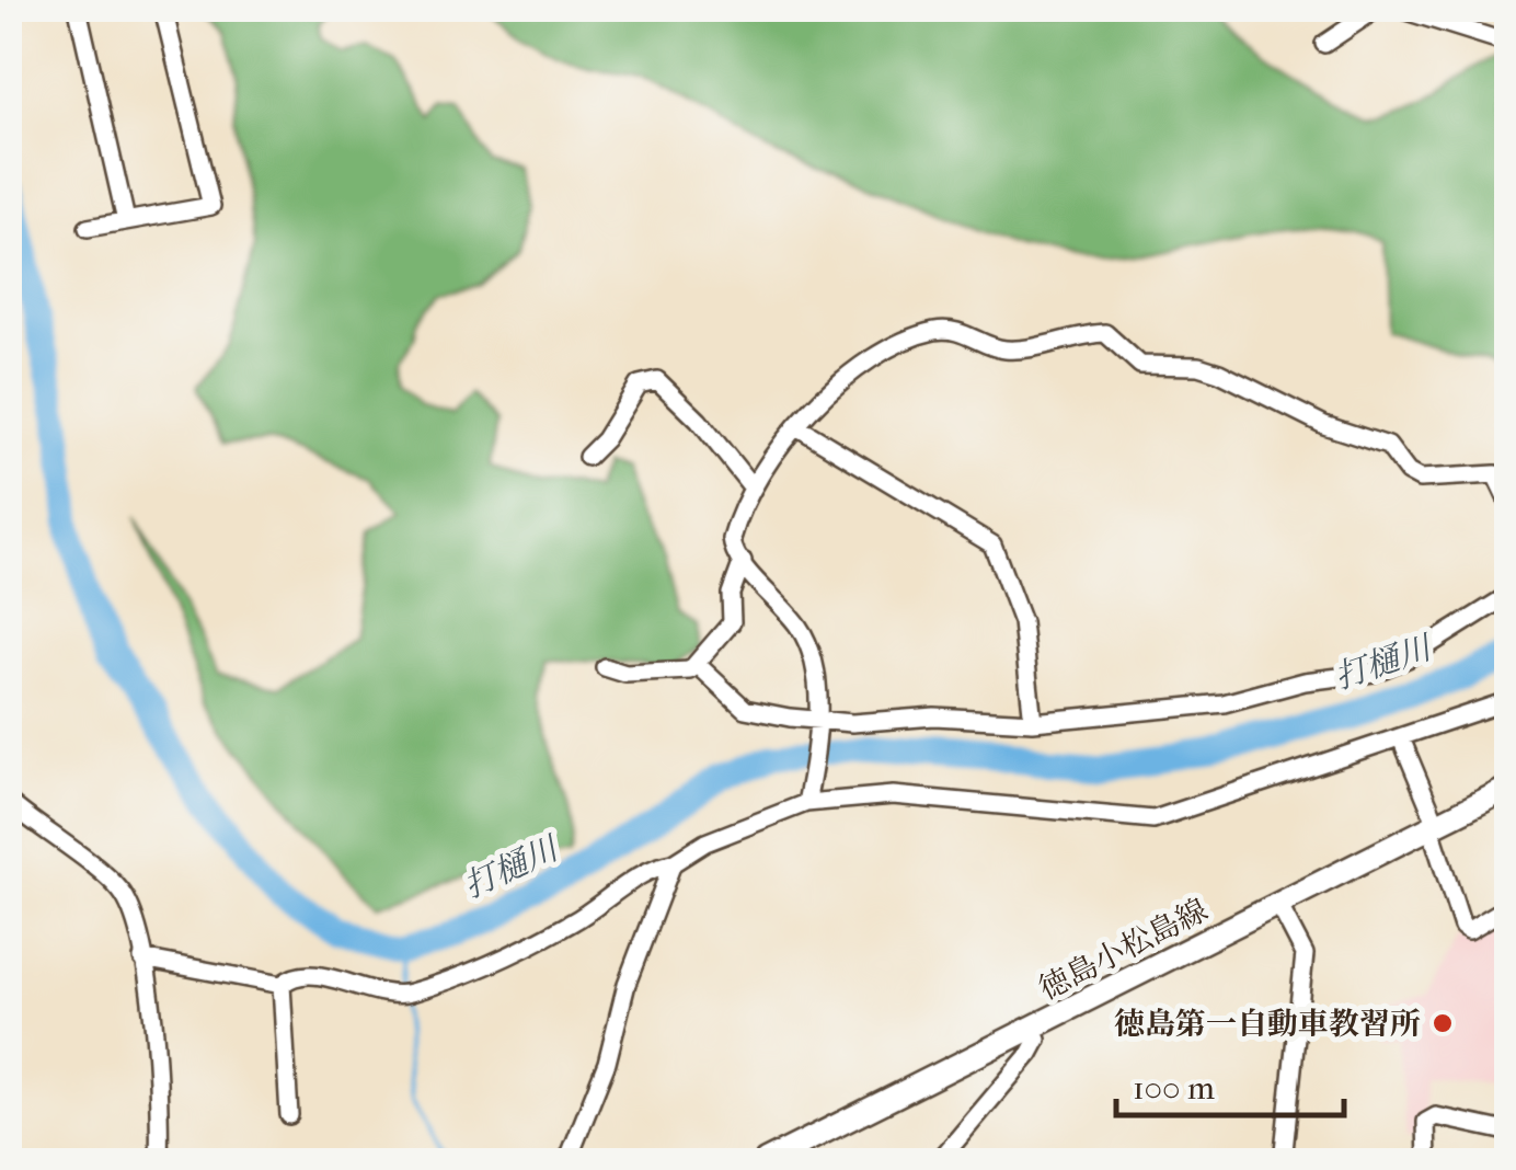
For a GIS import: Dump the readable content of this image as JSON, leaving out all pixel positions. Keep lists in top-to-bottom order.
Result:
{
  "streets": {
    "main road": ["徳島小松島線"]
  },
  "water": ["打樋川"],
  "places": ["徳島第一自動車教習所"],
  "scale_bar": "100 m"
}
